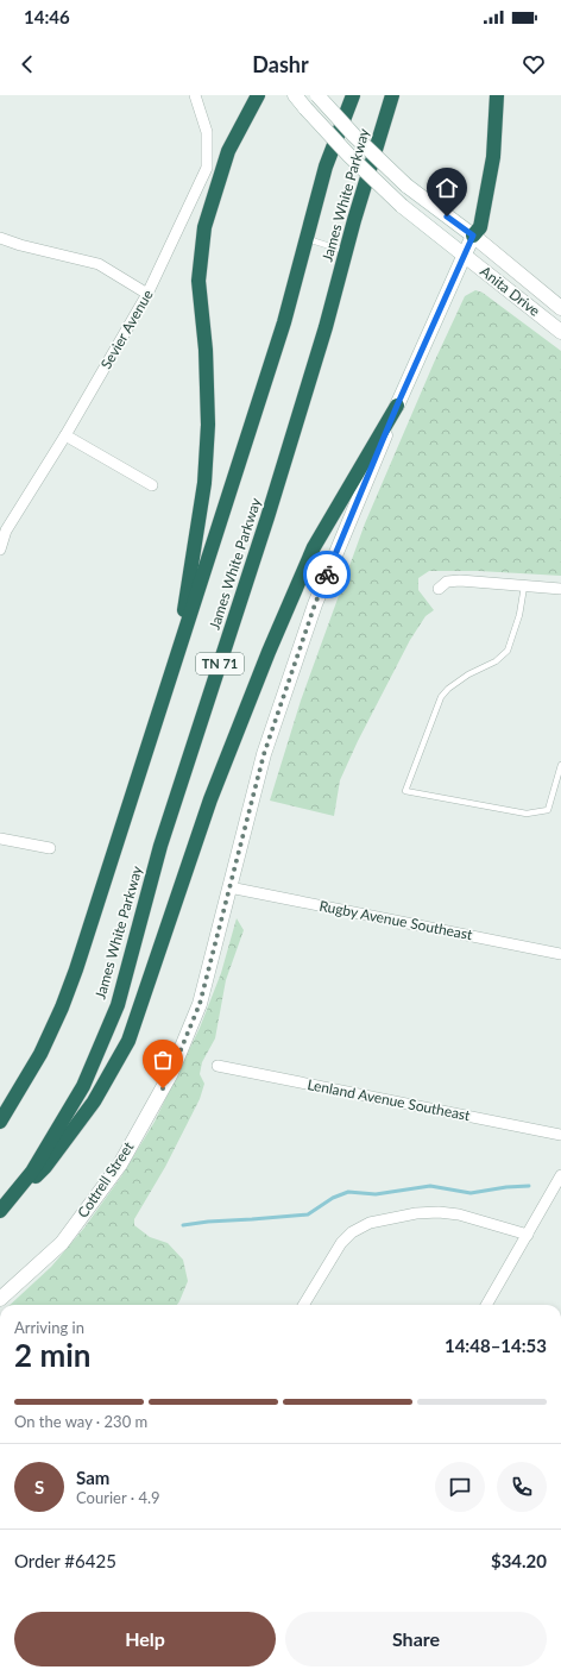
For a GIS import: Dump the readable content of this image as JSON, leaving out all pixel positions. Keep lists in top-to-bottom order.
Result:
{
  "streets": {
    "highway": ["James White Parkway", "TN 71"],
    "street": [
      "Anita Drive",
      "Sevier Avenue",
      "Rugby Avenue Southeast",
      "Lenland Avenue Southeast",
      "Cottrell Street"
    ]
  },
  "crossings": [
    ["Anita Drive", "Cottrell Street"],
    ["Rugby Avenue Southeast", "Cottrell Street"]
  ],
  "page": {
    "status": "14:46",
    "header": "Dashr",
    "heading": ["2 min", "Arriving in", "14:48–14:53"],
    "panel": [
      "Sam",
      "Courier · 4.9",
      "Order #6425",
      "$34.20"
    ],
    "bar": "On the way · 230 m",
    "round": "S",
    "buttons": ["Help", "Share"]
  }
}
